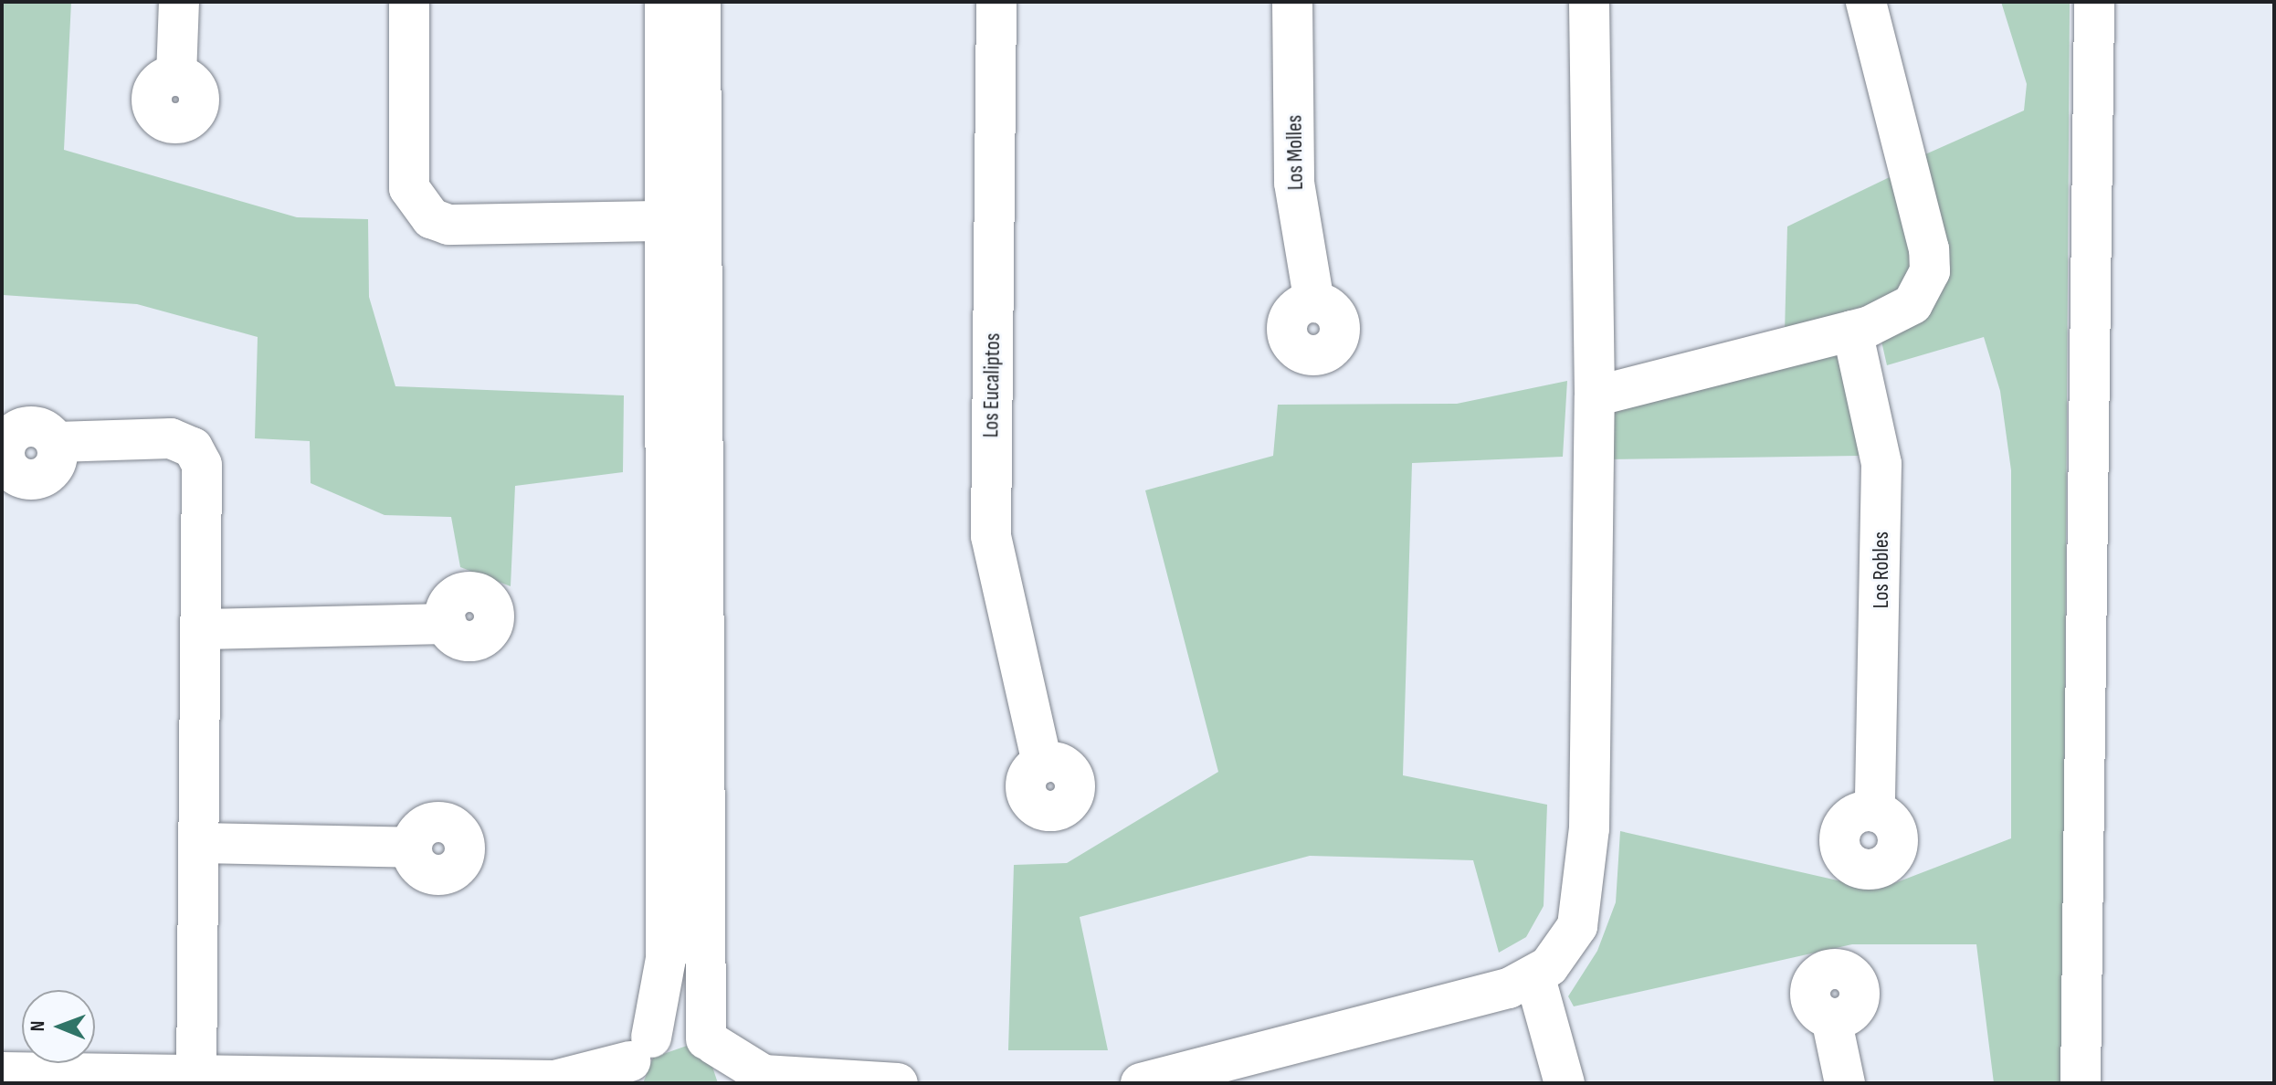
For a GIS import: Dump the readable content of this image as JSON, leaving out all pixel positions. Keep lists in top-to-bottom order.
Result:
{
  "streets": {
    "street": ["Los Molles", "Los Eucaliptos", "Los Robles"]
  },
  "north": "left"
}
